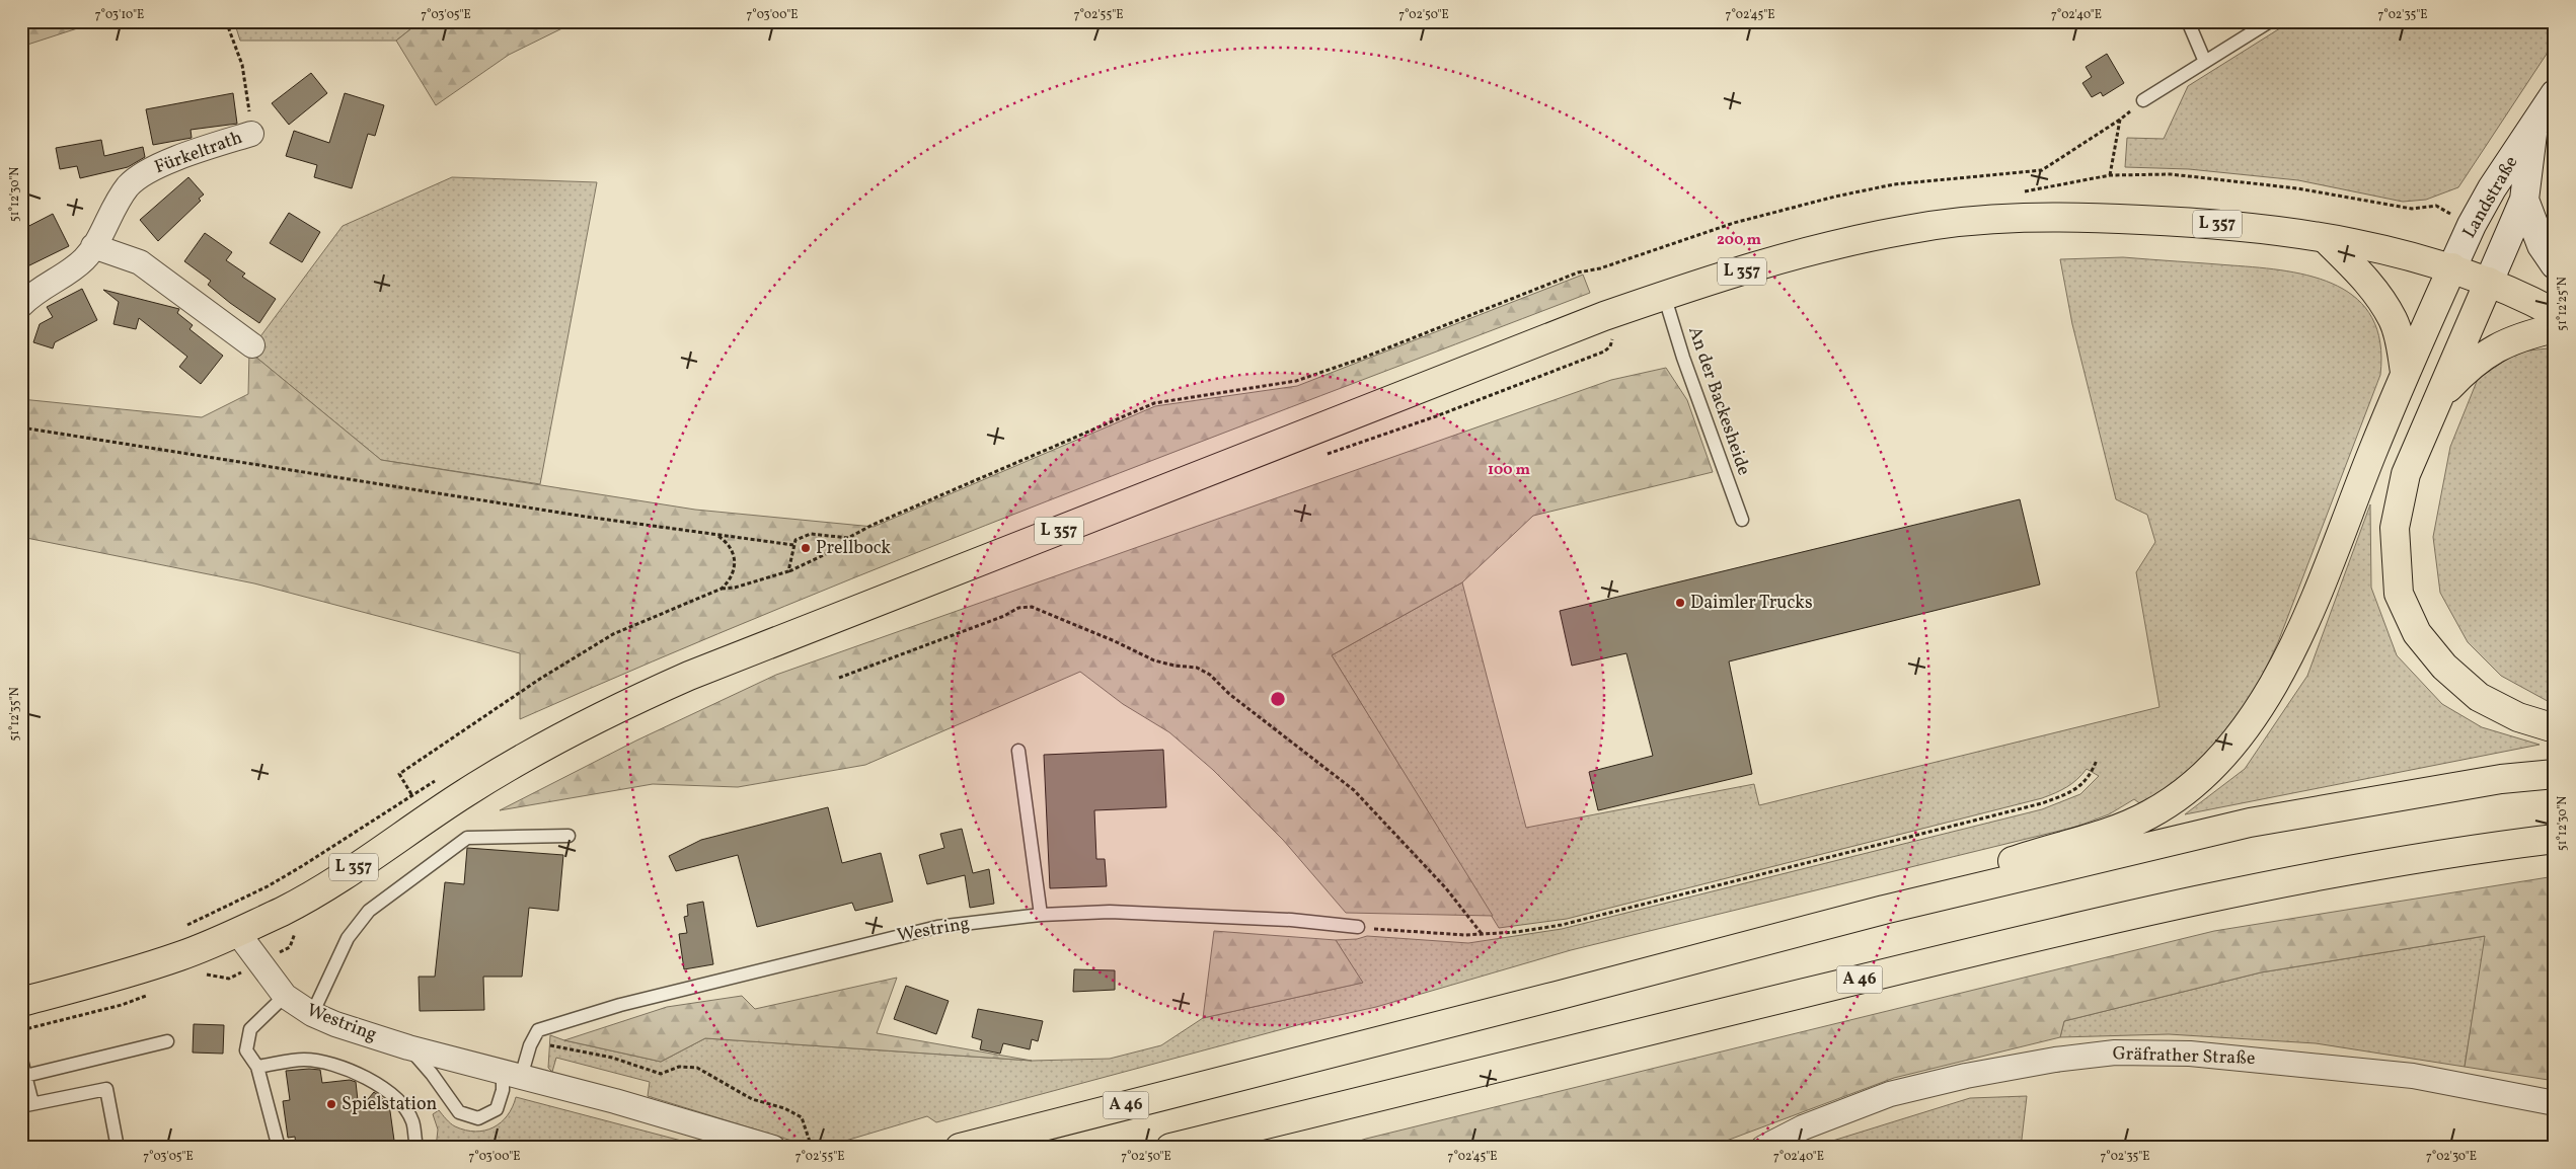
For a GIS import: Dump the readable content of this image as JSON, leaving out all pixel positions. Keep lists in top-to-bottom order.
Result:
{
  "streets": {
    "main road": ["Landstraße", "L 357", "A 46"],
    "street": ["Fürkeltrath", "Westring", "Gräfrather Straße"],
    "lane": ["An der Backesheide"]
  },
  "crossings": [
    ["Landstraße", "L 357"],
    ["L 357", "An der Backesheide"],
    ["L 357", "Westring"]
  ],
  "places": ["Prellbock", "Daimler Trucks", "Spielstation"],
  "coordinates": [
    "7°03'10\"E",
    "7°03'05\"E",
    "7°03'00\"E",
    "7°02'55\"E",
    "7°02'50\"E",
    "7°02'45\"E",
    "7°02'40\"E",
    "7°02'35\"E",
    "51°12'30\"N",
    "51°12'25\"N",
    "51°12'35\"N",
    "7°02'30\"E"
  ],
  "rings": ["200 m", "100 m"]
}
